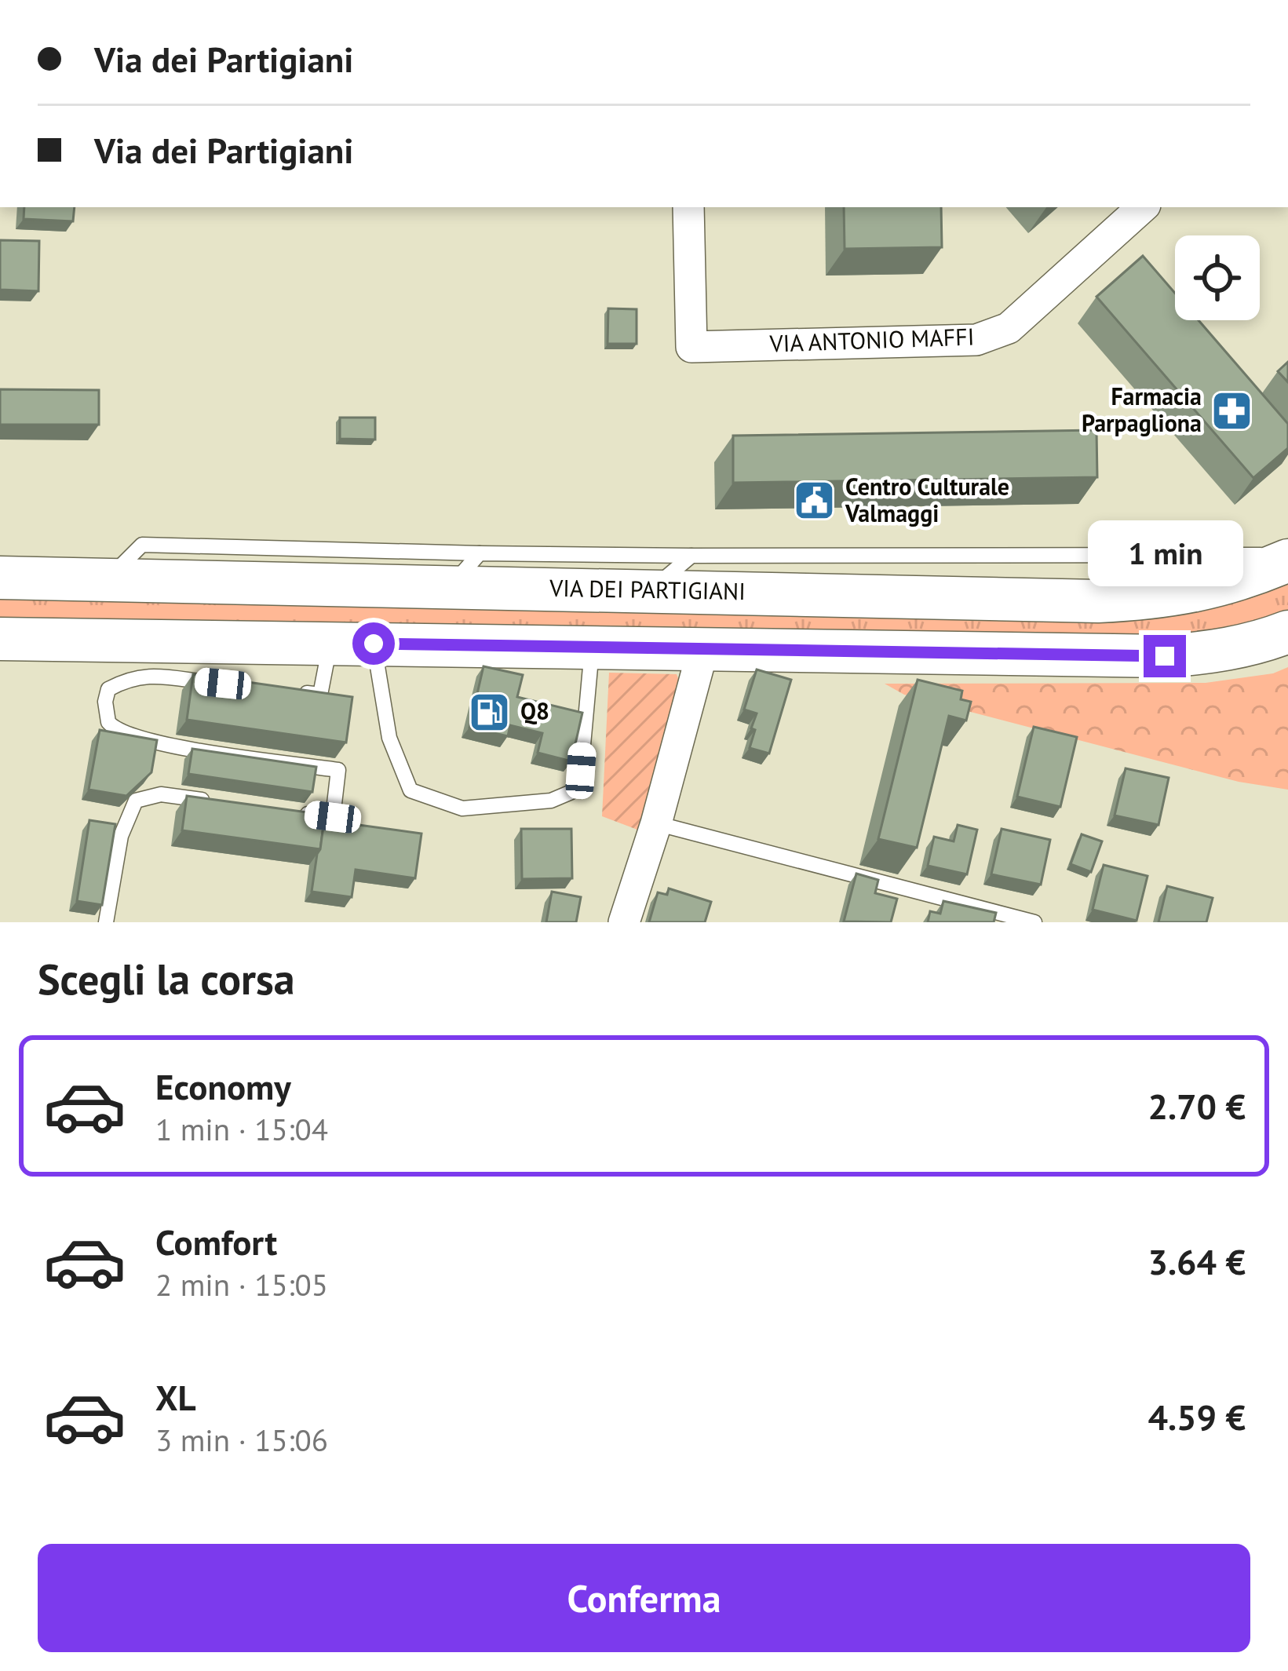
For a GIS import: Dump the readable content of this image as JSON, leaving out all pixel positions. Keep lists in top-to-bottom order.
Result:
{
  "streets": {
    "street": ["VIA ANTONIO MAFFI", "VIA DEI PARTIGIANI"]
  },
  "places": {
    "pharmacy": ["Farmacia Parpagliona"],
    "public building": ["Centro Culturale Valmaggi"],
    "fuel station": ["Q8"]
  },
  "page": {
    "banner": ["Via dei Partigiani", "Via dei Partigiani"],
    "bubble": "1 min",
    "heading": "Scegli la corsa",
    "list": [
      {
        "name": "Economy",
        "note": "1 min · 15:04",
        "value": "2.70 €"
      },
      {
        "name": "Comfort",
        "note": "2 min · 15:05",
        "value": "3.64 €"
      },
      {
        "name": "XL",
        "note": "3 min · 15:06",
        "value": "4.59 €"
      }
    ],
    "buttons": "Conferma"
  }
}
